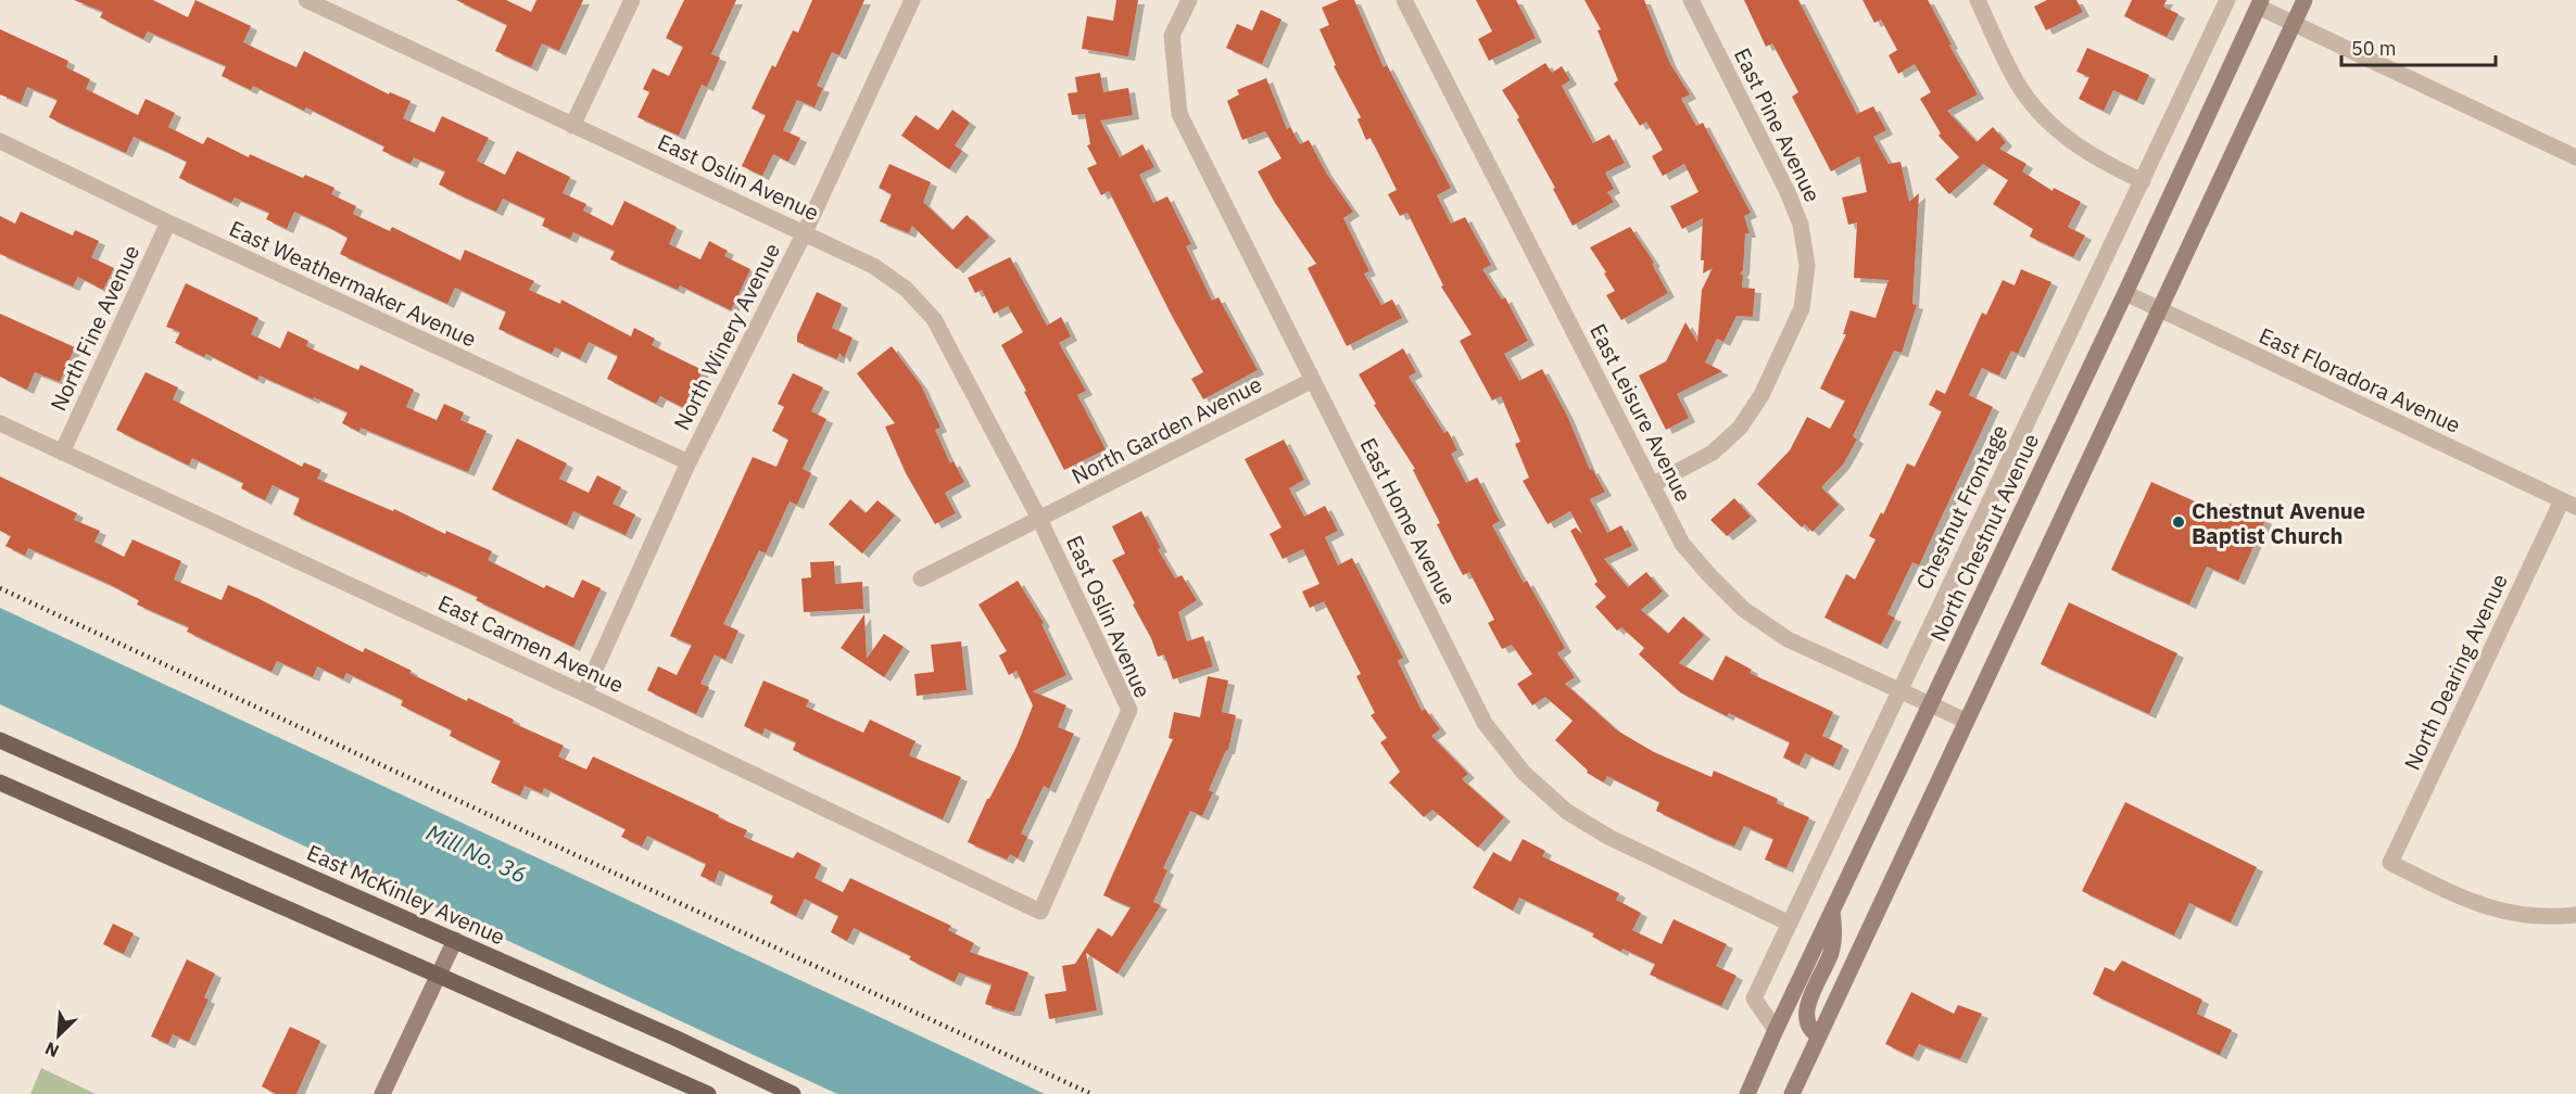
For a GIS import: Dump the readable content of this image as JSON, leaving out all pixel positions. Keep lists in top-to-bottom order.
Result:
{
  "streets": {
    "main road": ["North Chestnut Avenue", "East McKinley Avenue"],
    "street": [
      "East Pine Avenue",
      "East Oslin Avenue",
      "East Weathermaker Avenue",
      "North Fine Avenue",
      "North Winery Avenue",
      "East Floradora Avenue",
      "East Leisure Avenue",
      "North Garden Avenue",
      "Chestnut Frontage",
      "East Home Avenue",
      "East Carmen Avenue",
      "North Dearing Avenue"
    ]
  },
  "crossings": [
    ["East Pine Avenue", "East Leisure Avenue"],
    ["East Oslin Avenue", "North Winery Avenue"],
    ["East Oslin Avenue", "North Garden Avenue"],
    ["East Oslin Avenue", "East Carmen Avenue"],
    ["East Weathermaker Avenue", "North Fine Avenue"],
    ["East Weathermaker Avenue", "North Winery Avenue"],
    ["North Fine Avenue", "East Carmen Avenue"],
    ["North Winery Avenue", "East Carmen Avenue"],
    ["East Floradora Avenue", "North Chestnut Avenue"],
    ["East Floradora Avenue", "North Dearing Avenue"],
    ["East Leisure Avenue", "Chestnut Frontage"],
    ["East Leisure Avenue", "North Chestnut Avenue"],
    ["North Garden Avenue", "East Home Avenue"],
    ["Chestnut Frontage", "East Home Avenue"],
    ["Chestnut Frontage", "North Chestnut Avenue"]
  ],
  "water": ["Mill No. 36"],
  "places": ["Chestnut Avenue Baptist Church"],
  "scale_bar": "50 m",
  "north": "bottom left"
}
